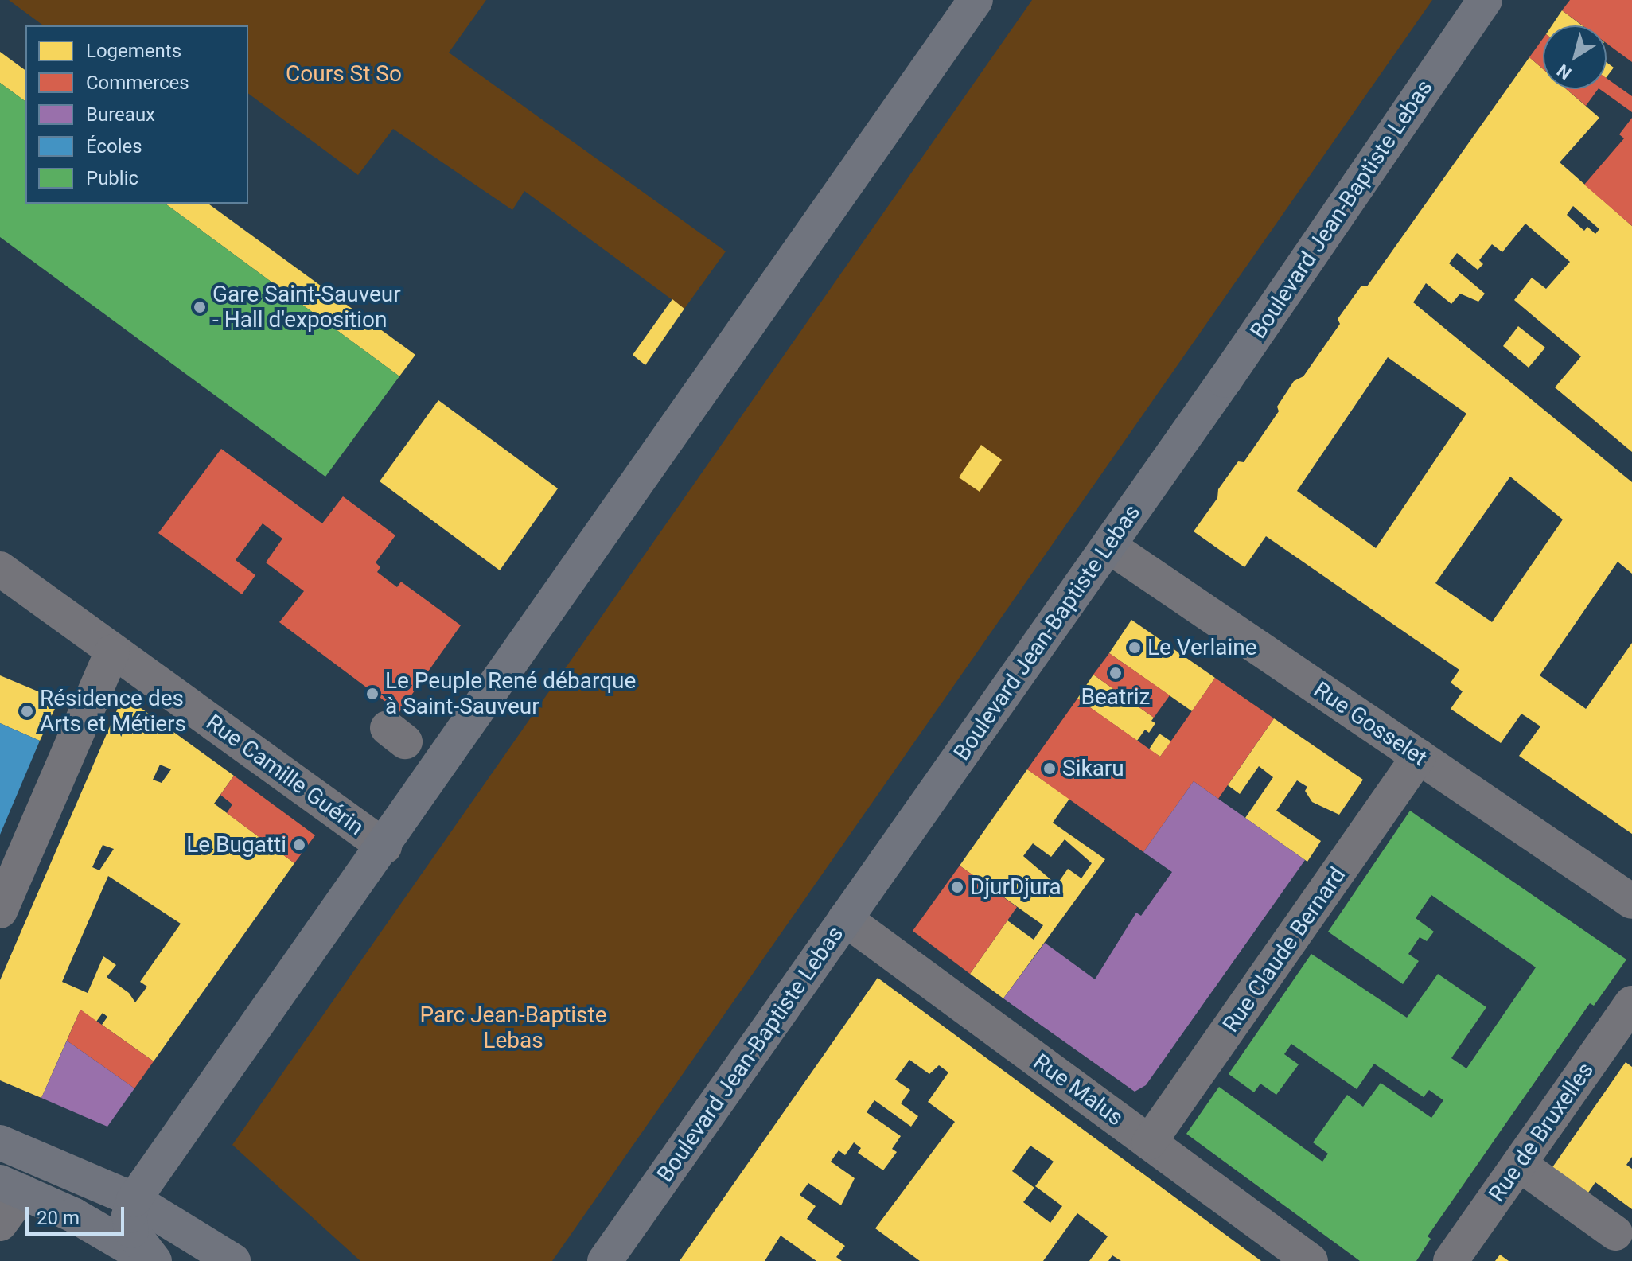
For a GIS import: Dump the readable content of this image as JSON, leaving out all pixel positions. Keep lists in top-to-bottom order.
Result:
{
  "streets": {
    "main road": ["Boulevard Jean-Baptiste Lebas"],
    "street": [
      "Rue Gosselet",
      "Rue Camille Guérin",
      "Rue Claude Bernard",
      "Rue Malus",
      "Rue de Bruxelles"
    ]
  },
  "crossings": [
    ["Boulevard Jean-Baptiste Lebas", "Rue Gosselet"],
    ["Boulevard Jean-Baptiste Lebas", "Rue Malus"],
    ["Rue Gosselet", "Rue Claude Bernard"],
    ["Rue Claude Bernard", "Rue Malus"]
  ],
  "parks": ["Cours St So", "Parc Jean-Baptiste Lebas"],
  "places": [
    "Gare Saint-Sauveur - Hall d'exposition",
    "Le Verlaine",
    "Beatriz",
    "Le Peuple René débarque à Saint-Sauveur",
    "Résidence des Arts et Métiers",
    "Sikaru",
    "Le Bugatti",
    "DjurDjura"
  ],
  "legend": [
    "Logements",
    "Commerces",
    "Bureaux",
    "Écoles",
    "Public"
  ],
  "scale_bar": "20 m",
  "north": "bottom left"
}
